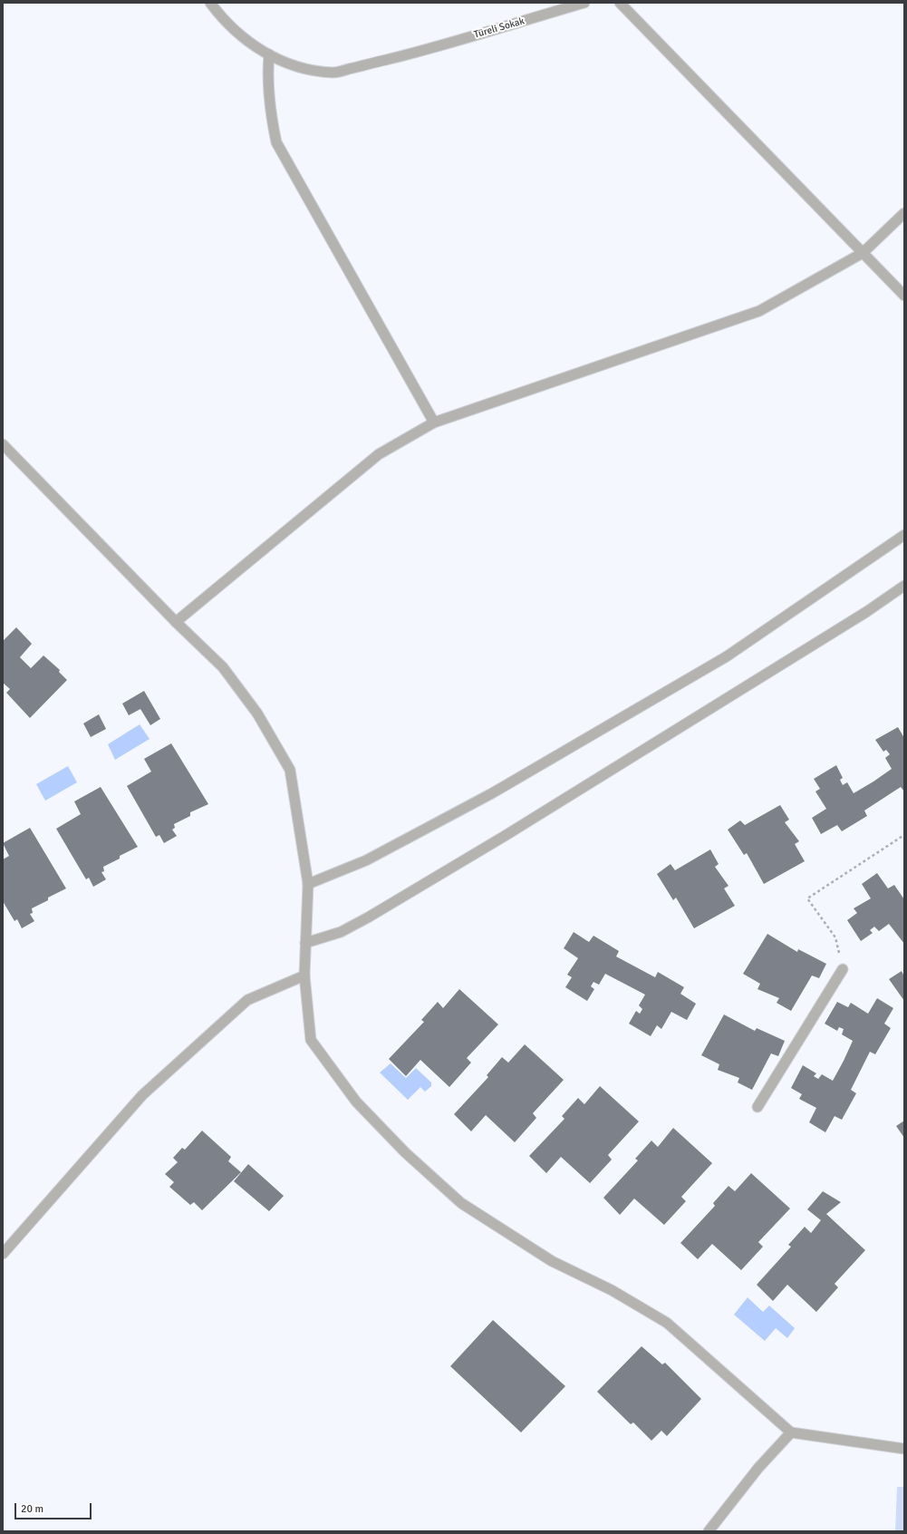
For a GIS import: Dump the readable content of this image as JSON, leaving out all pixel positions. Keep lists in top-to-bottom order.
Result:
{
  "streets": {
    "street": ["Türeli Sokak"]
  },
  "scale_bar": "20 m"
}
